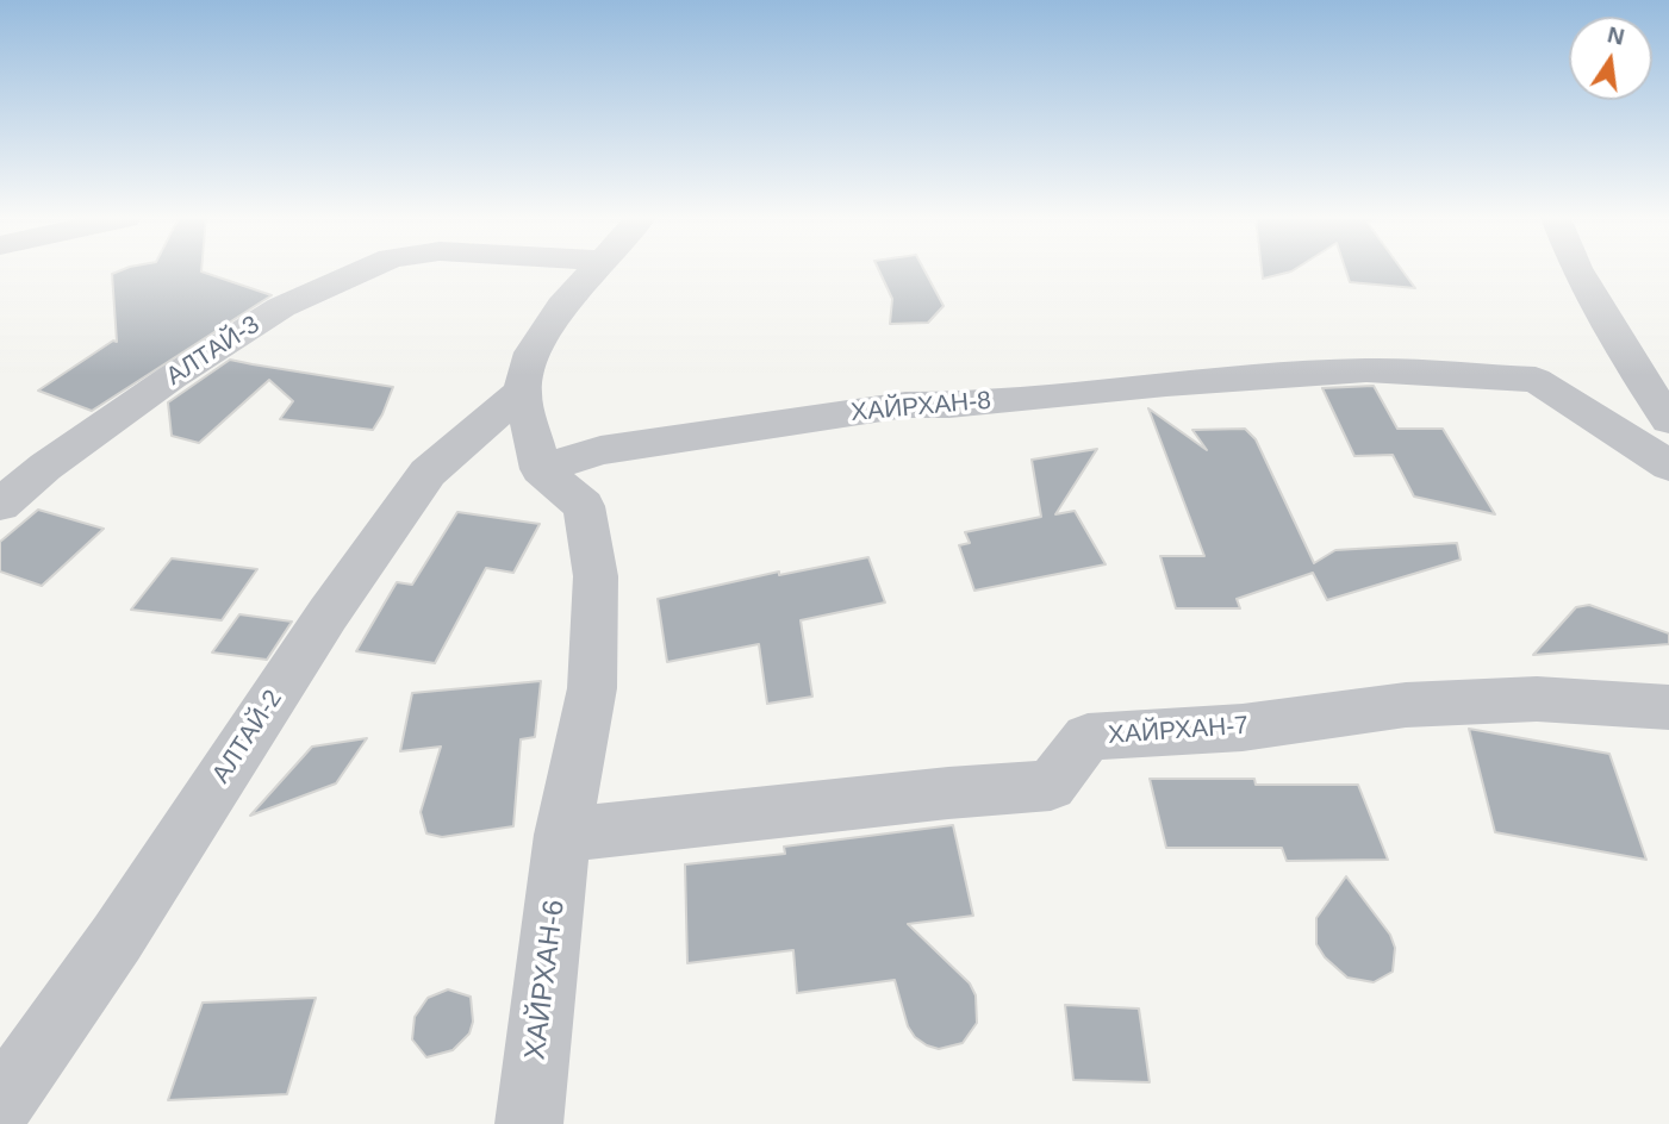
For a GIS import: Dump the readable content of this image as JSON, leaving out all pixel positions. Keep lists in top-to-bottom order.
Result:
{
  "streets": {
    "street": [
      "АЛТАЙ-3",
      "ХАЙРХАН-8",
      "ХАЙРХАН-7",
      "АЛТАЙ-2",
      "ХАЙРХАН-6"
    ]
  },
  "crossings": [
    ["ХАЙРХАН-7", "ХАЙРХАН-6"]
  ],
  "north": "top"
}
